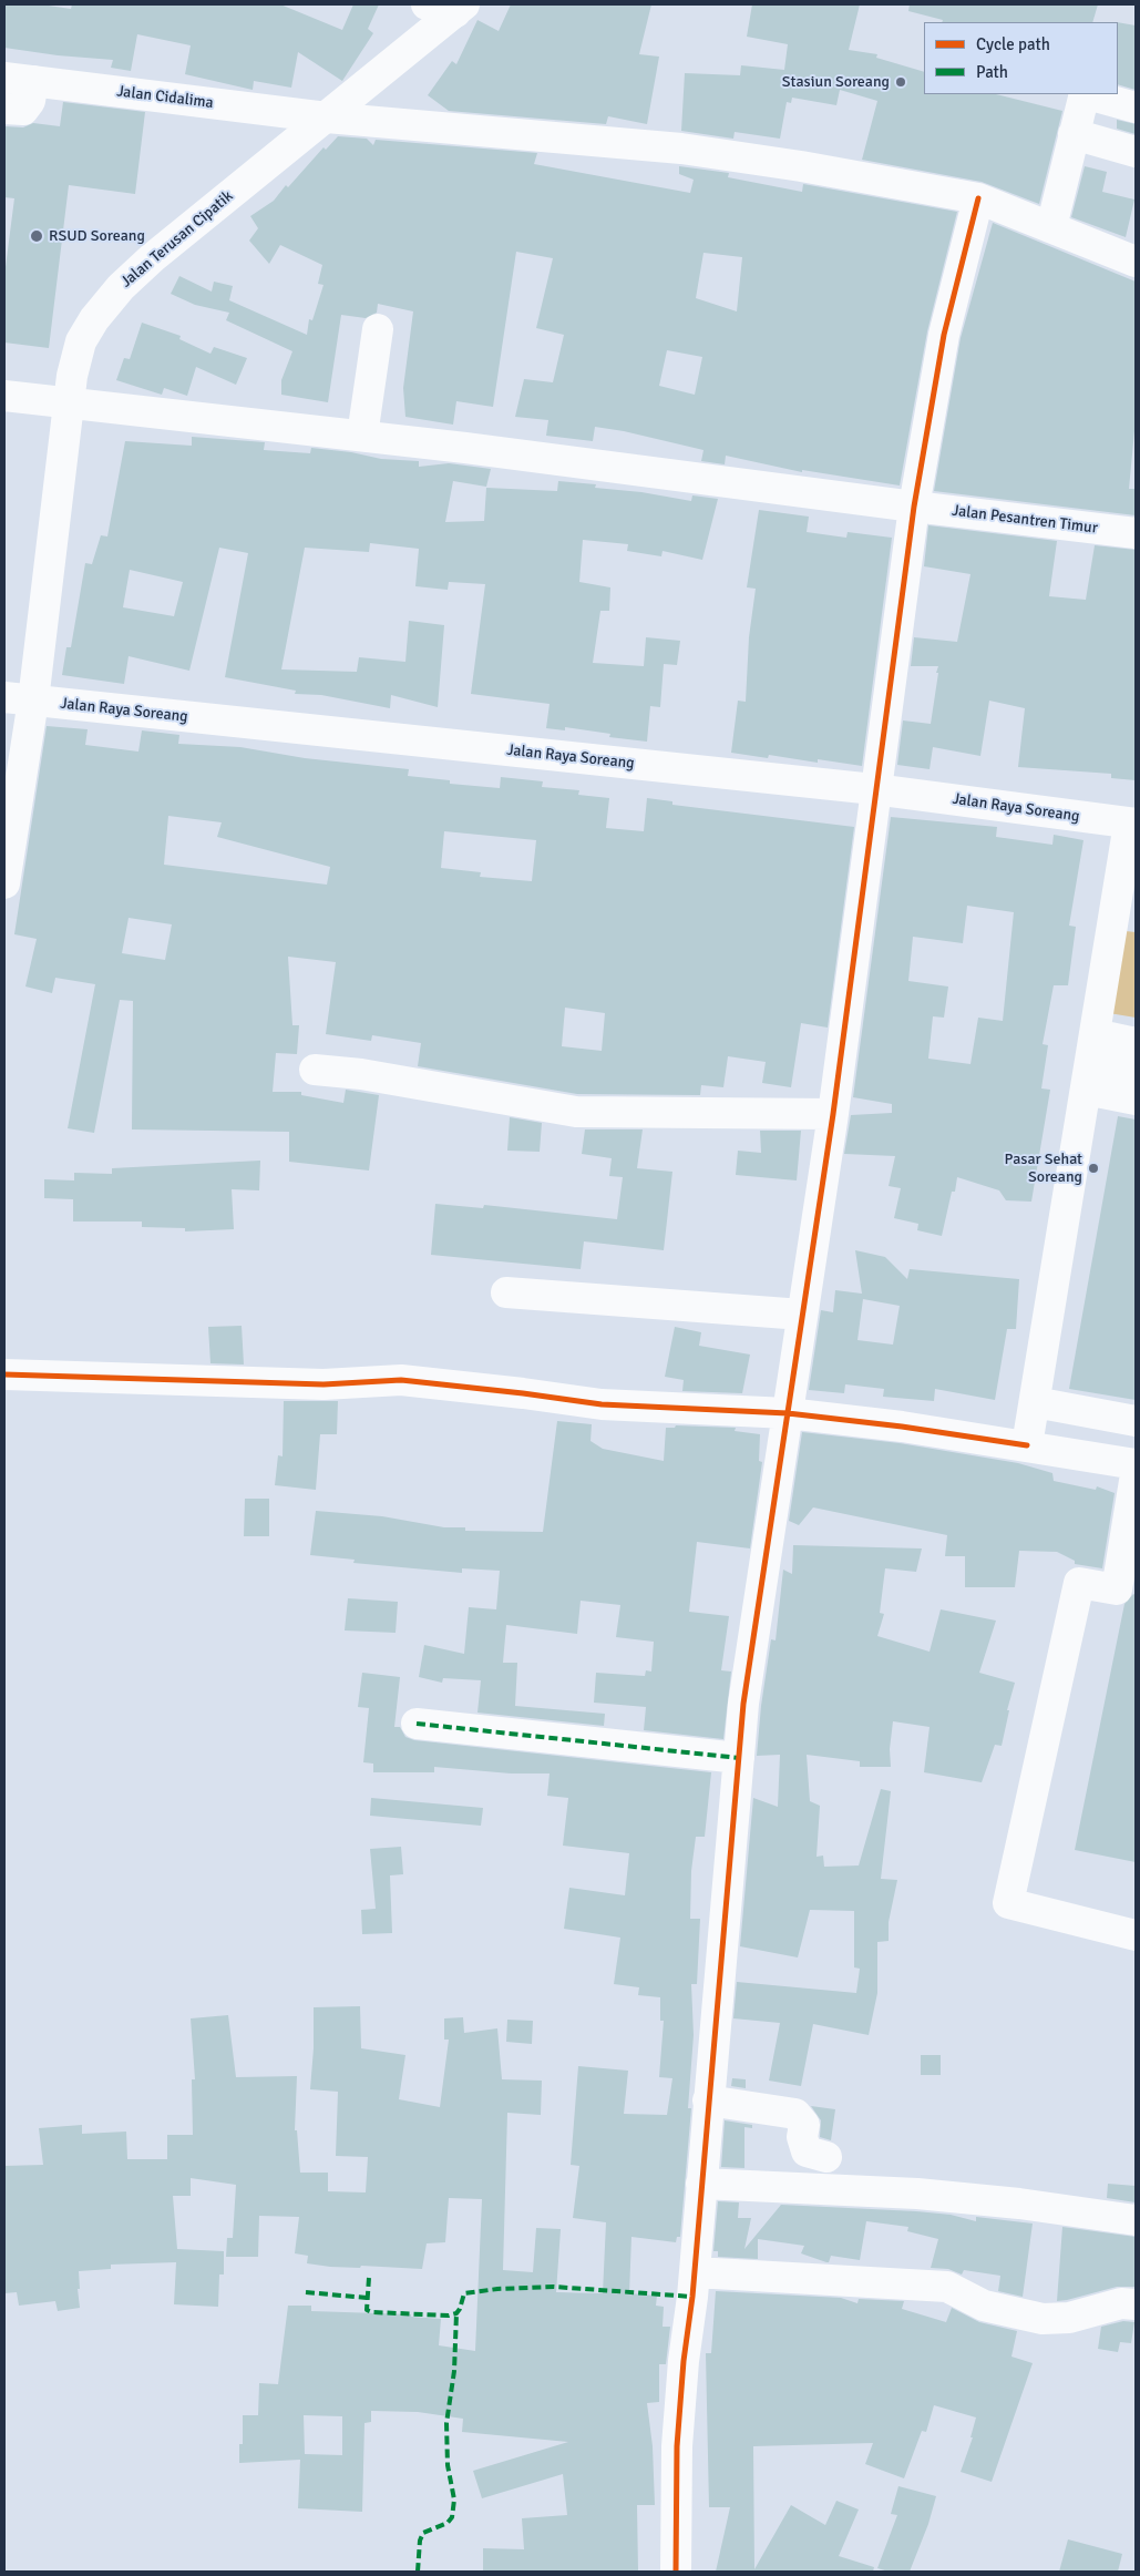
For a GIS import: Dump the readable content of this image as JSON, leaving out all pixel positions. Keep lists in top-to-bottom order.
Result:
{
  "streets": {
    "street": [
      "Jalan Cidalima",
      "Jalan Terusan Cipatik",
      "Jalan Pesantren Timur",
      "Jalan Raya Soreang"
    ]
  },
  "crossings": [
    ["Jalan Cidalima", "Jalan Terusan Cipatik"],
    ["Jalan Terusan Cipatik", "Jalan Pesantren Timur"],
    ["Jalan Terusan Cipatik", "Jalan Raya Soreang"]
  ],
  "places": ["Stasiun Soreang", "RSUD Soreang", "Pasar Sehat Soreang"],
  "legend": ["Cycle path", "Path"]
}
